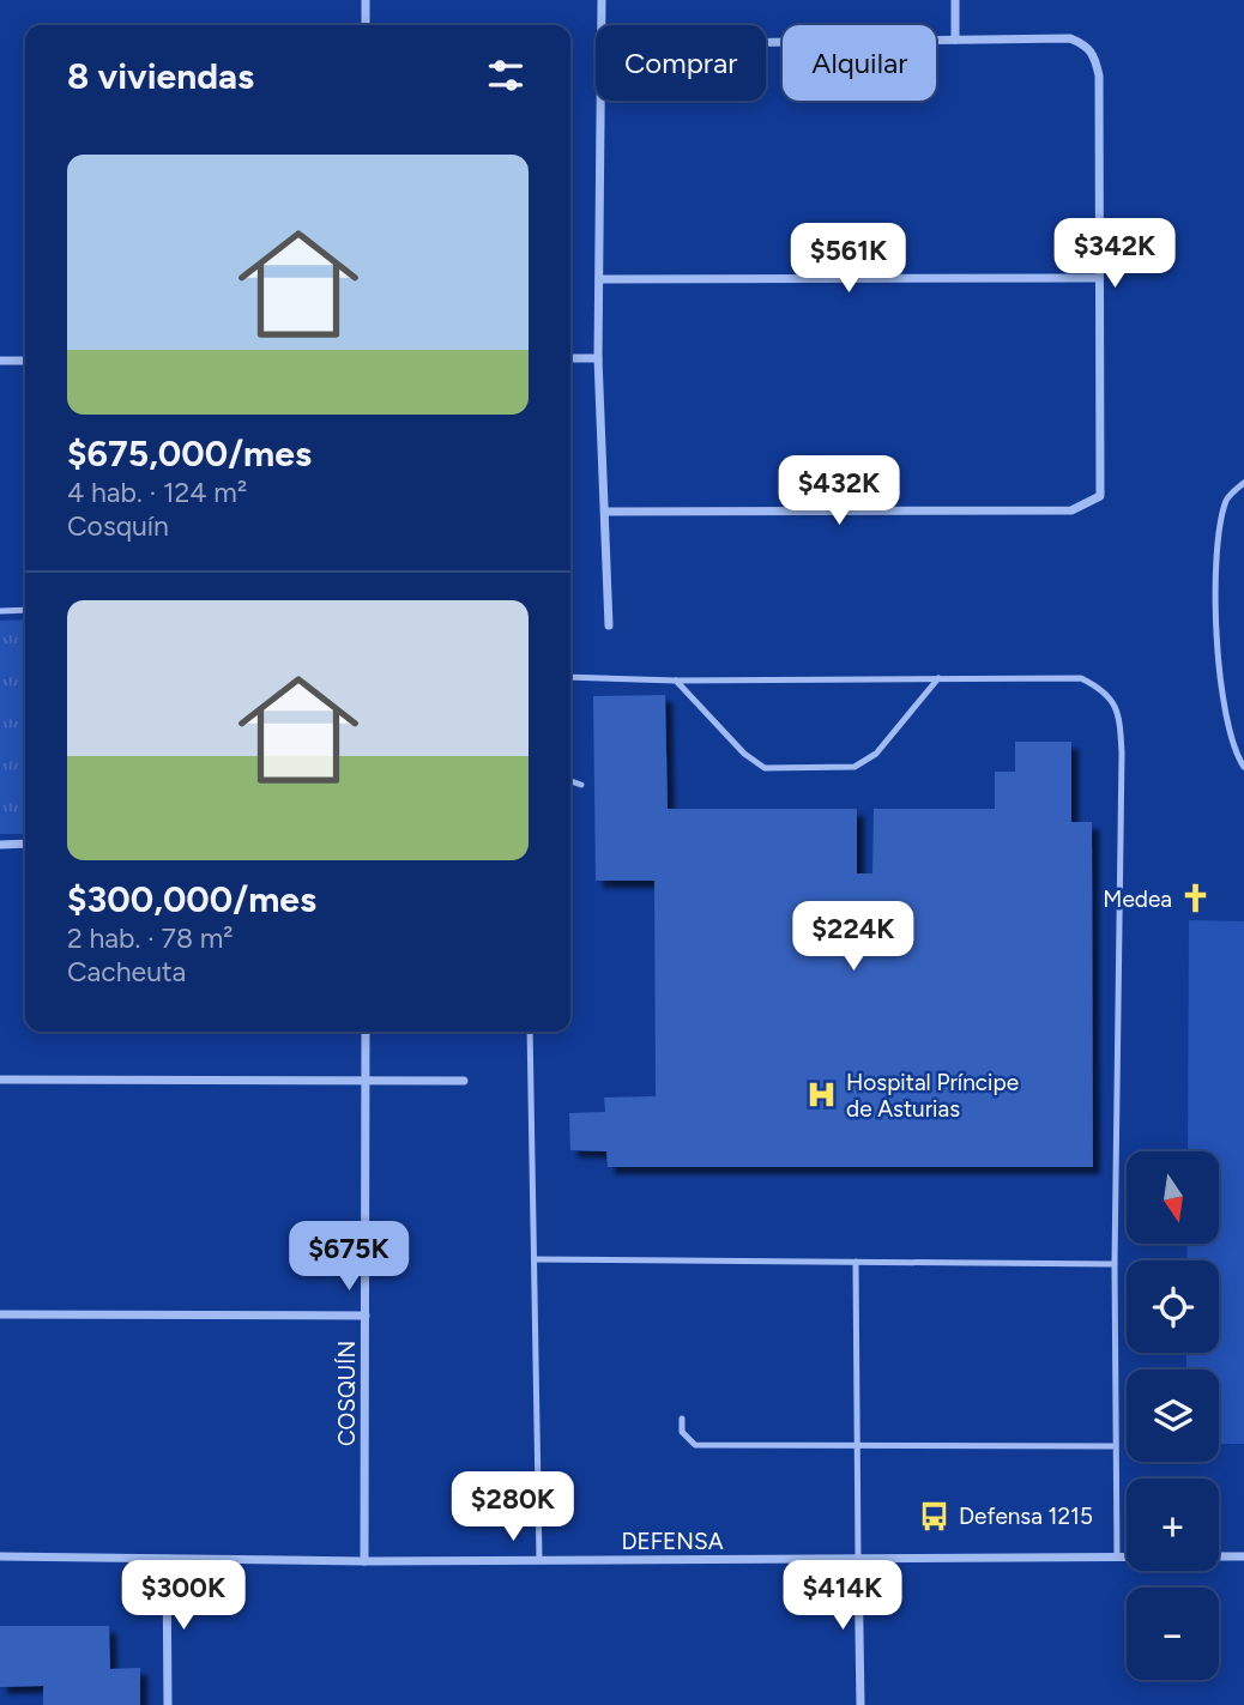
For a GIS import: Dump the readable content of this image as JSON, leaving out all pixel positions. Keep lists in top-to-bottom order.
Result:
{
  "streets": {
    "street": ["COSQUÍN", "DEFENSA"]
  },
  "crossings": [
    ["COSQUÍN", "DEFENSA"]
  ],
  "places": {
    "church": ["Medea"],
    "hospital": ["Hospital Príncipe de Asturias"],
    "bus stop": ["Defensa 1215"]
  },
  "north": "bottom",
  "page": {
    "chip": ["Comprar", "Alquilar"],
    "heading": "8 viviendas",
    "list": [
      {
        "name": "$675,000/mes",
        "note": "4 hab. · 124 m² · Cosquín"
      },
      {
        "name": "$300,000/mes",
        "note": "2 hab. · 78 m² · Cacheuta"
      }
    ],
    "price": [
      "$342K",
      "$561K",
      "$432K",
      "$224K",
      "$675K",
      "$280K",
      "$300K",
      "$414K"
    ],
    "map_buttons": ["+", "−"]
  }
}
